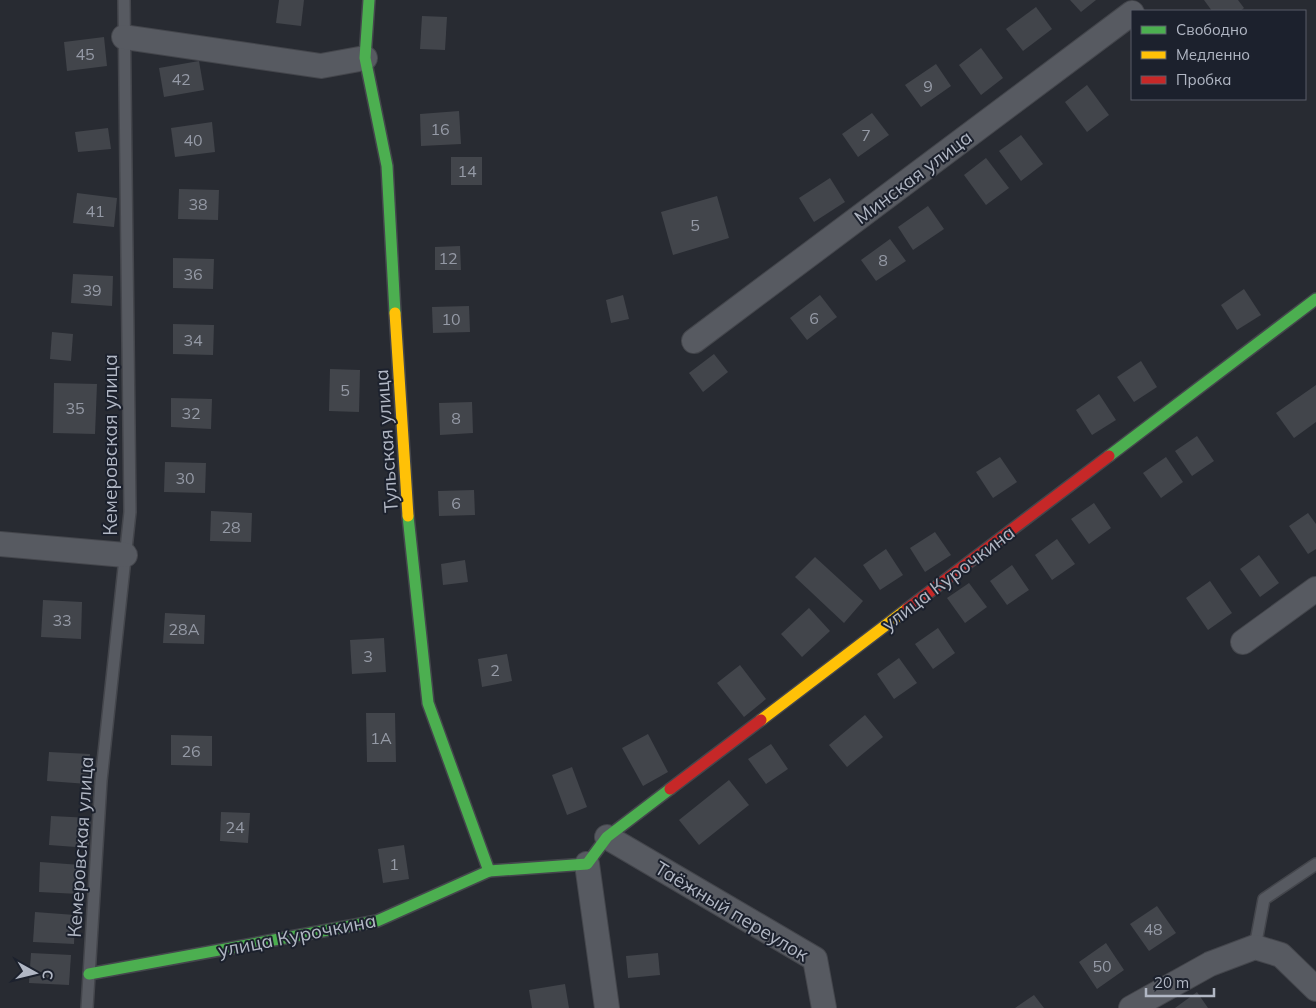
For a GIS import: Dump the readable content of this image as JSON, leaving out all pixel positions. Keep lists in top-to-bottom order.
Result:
{
  "streets": {
    "street": [
      "Минская улица",
      "Тульская улица",
      "улица Курочкина",
      "Таёжный переулок"
    ],
    "lane": ["Кемеровская улица"]
  },
  "crossings": [
    ["Тульская улица", "улица Курочкина"],
    ["Кемеровская улица", "улица Курочкина"],
    ["улица Курочкина", "Таёжный переулок"]
  ],
  "house_numbers": [
    "45",
    "42",
    "9",
    "16",
    "7",
    "40",
    "14",
    "38",
    "41",
    "5",
    "12",
    "8",
    "36",
    "39",
    "6",
    "10",
    "34",
    "5",
    "35",
    "32",
    "8",
    "30",
    "6",
    "28",
    "33",
    "28А",
    "3",
    "2",
    "1А",
    "26",
    "24",
    "1",
    "48",
    "50"
  ],
  "legend": ["Свободно", "Медленно", "Пробка"],
  "scale_bar": "20 m",
  "north": "right"
}
